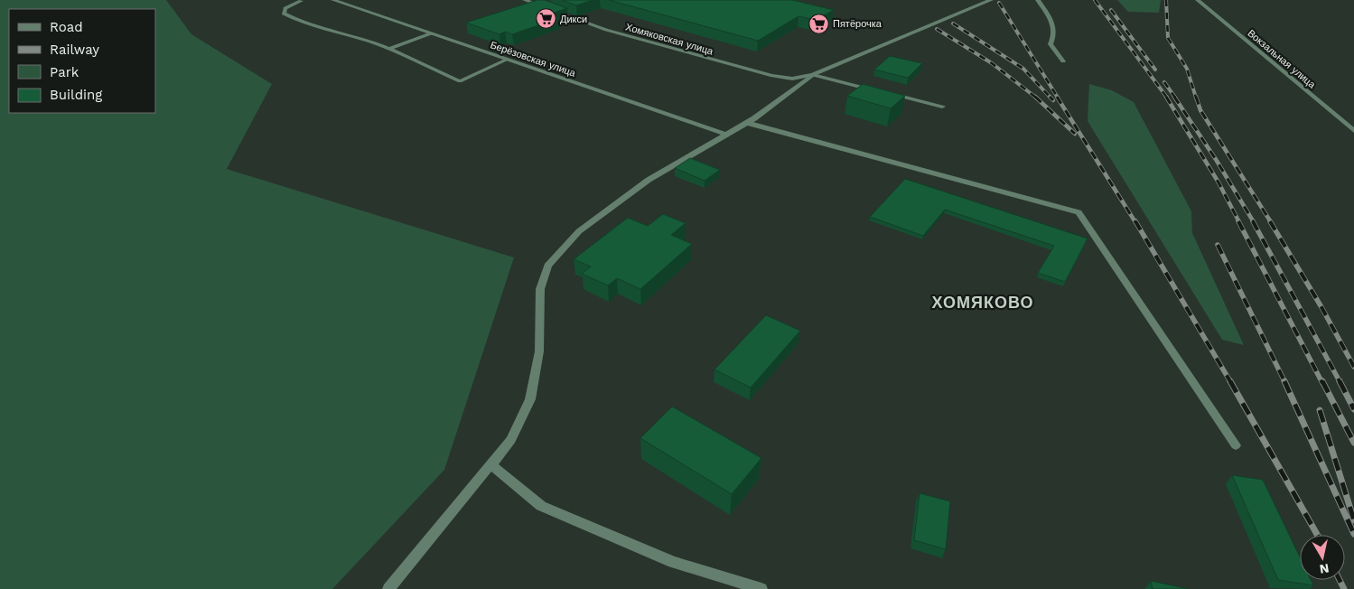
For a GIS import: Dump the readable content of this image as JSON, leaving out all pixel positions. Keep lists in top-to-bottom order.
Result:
{
  "streets": {
    "street": ["Хомяковская улица", "Берёзовская улица", "Вокзальная улица"]
  },
  "districts": ["ХОМЯКОВО"],
  "places": {
    "supermarket": ["Дикси", "Пятёрочка"]
  },
  "legend": [
    "Road",
    "Railway",
    "Park",
    "Building"
  ],
  "north": "bottom"
}
